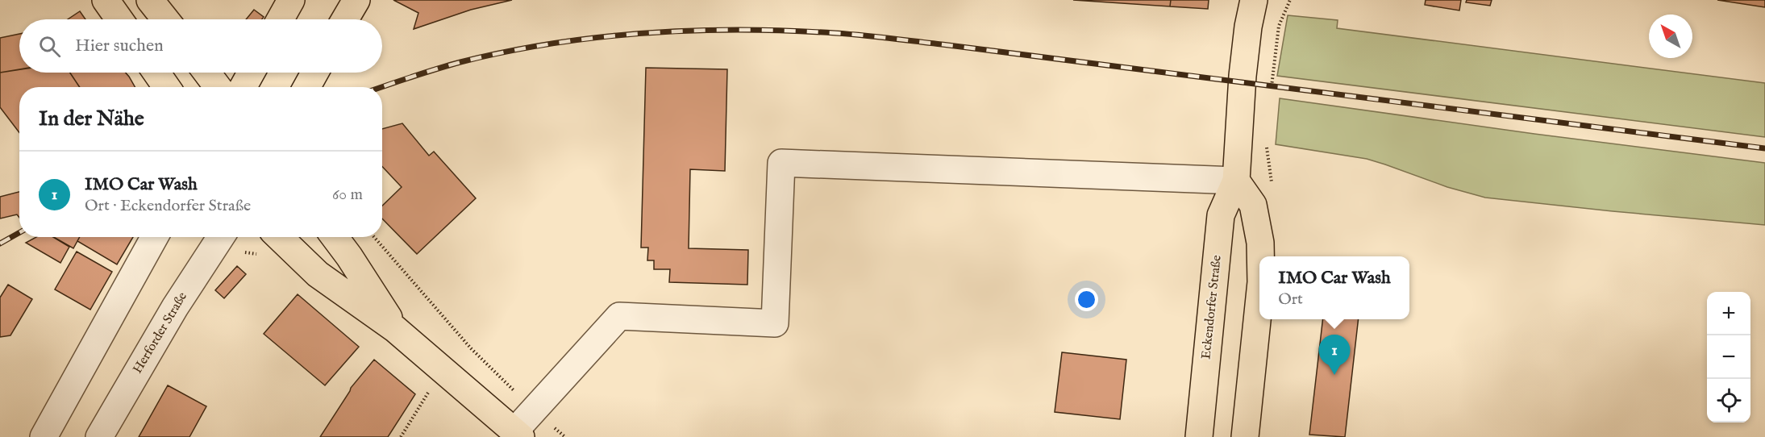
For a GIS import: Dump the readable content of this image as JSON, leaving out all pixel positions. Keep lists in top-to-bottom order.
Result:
{
  "streets": {
    "main road": ["Eckendorfer Straße"],
    "street": ["Herforder Straße"]
  },
  "north": "top left",
  "page": {
    "search": "Hier suchen",
    "heading": "In der Nähe",
    "list": [
      {
        "mark": "1",
        "name": "IMO Car Wash",
        "note": "Ort · Eckendorfer Straße",
        "value": "60 m"
      }
    ],
    "popup": ["IMO Car Wash", "Ort"],
    "map_buttons": ["+", "−"],
    "pins": "1"
  }
}
